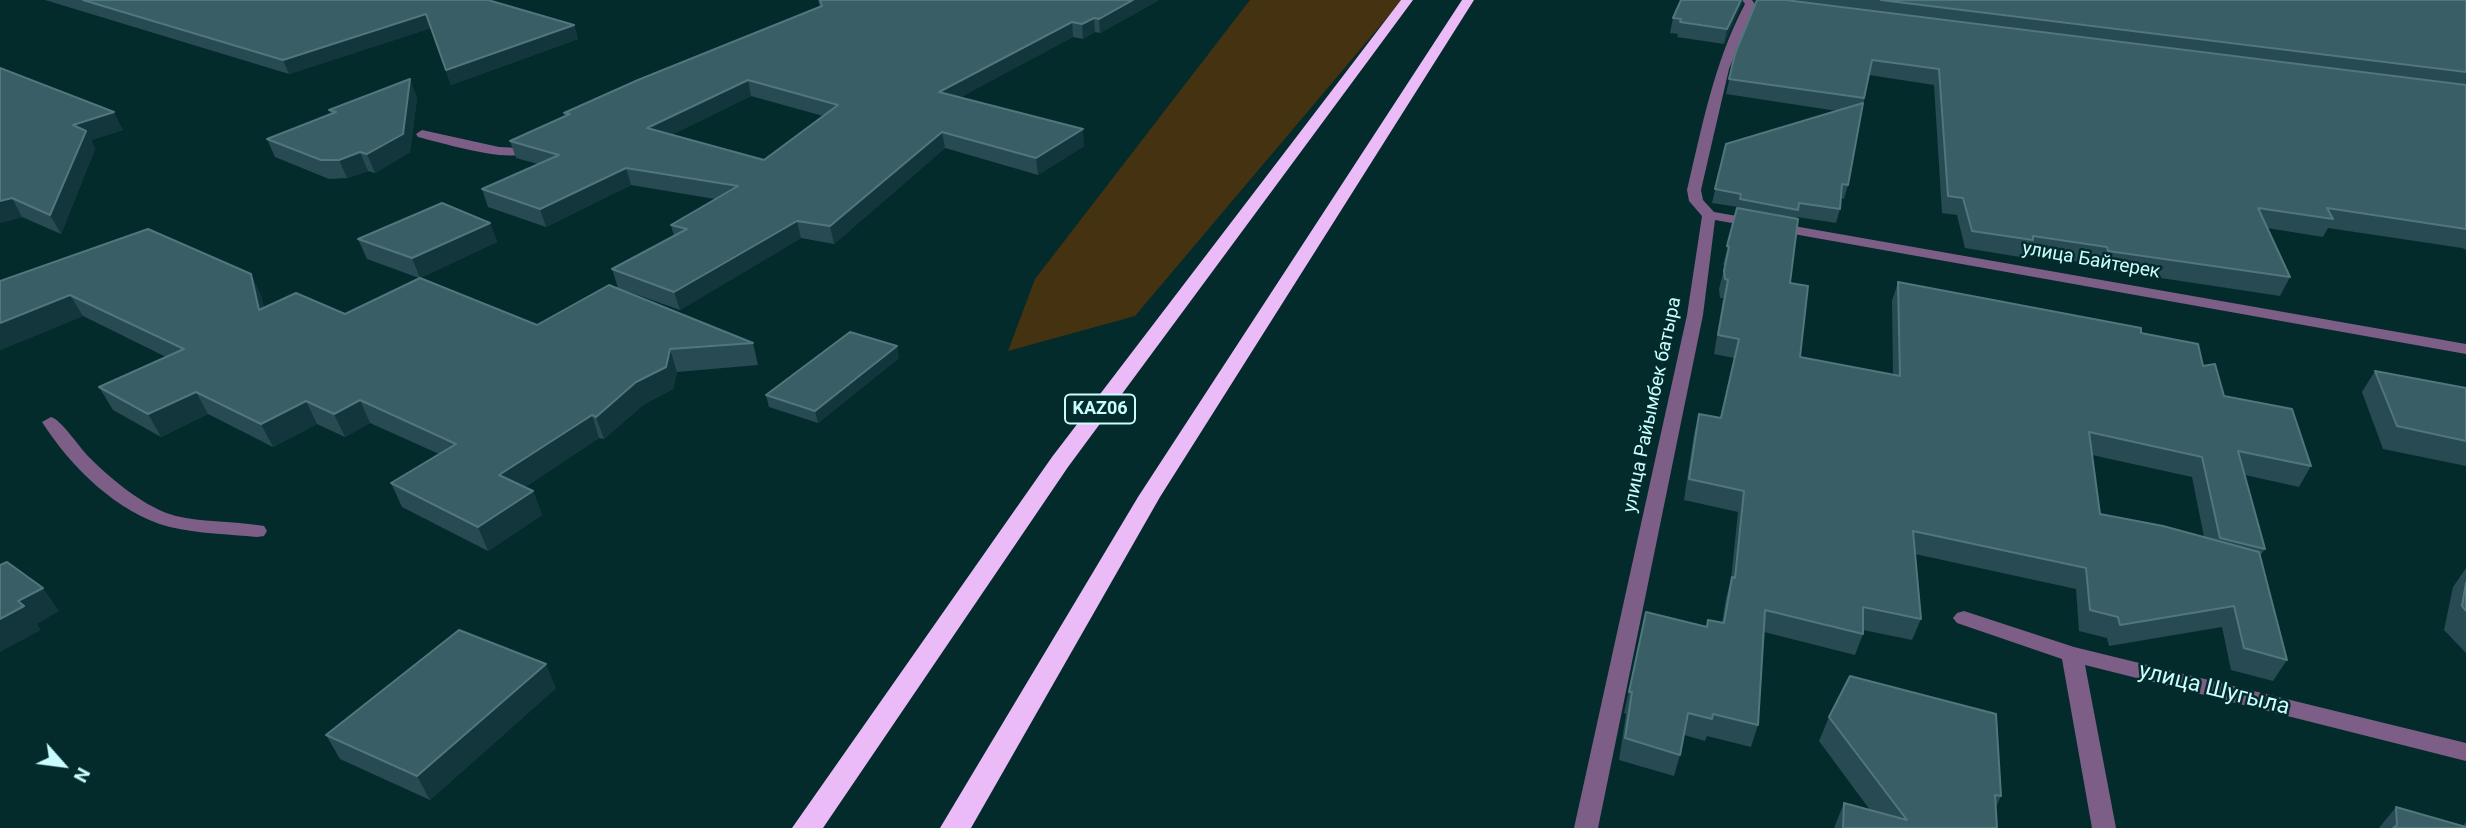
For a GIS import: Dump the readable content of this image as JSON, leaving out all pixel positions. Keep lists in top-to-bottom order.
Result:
{
  "streets": {
    "highway": ["KАZ06"],
    "street": ["улица Байтерек", "улица Райымбек батыра", "улица Шугыла"]
  },
  "crossings": [
    ["улица Байтерек", "улица Райымбек батыра"]
  ],
  "north": "bottom right"
}
